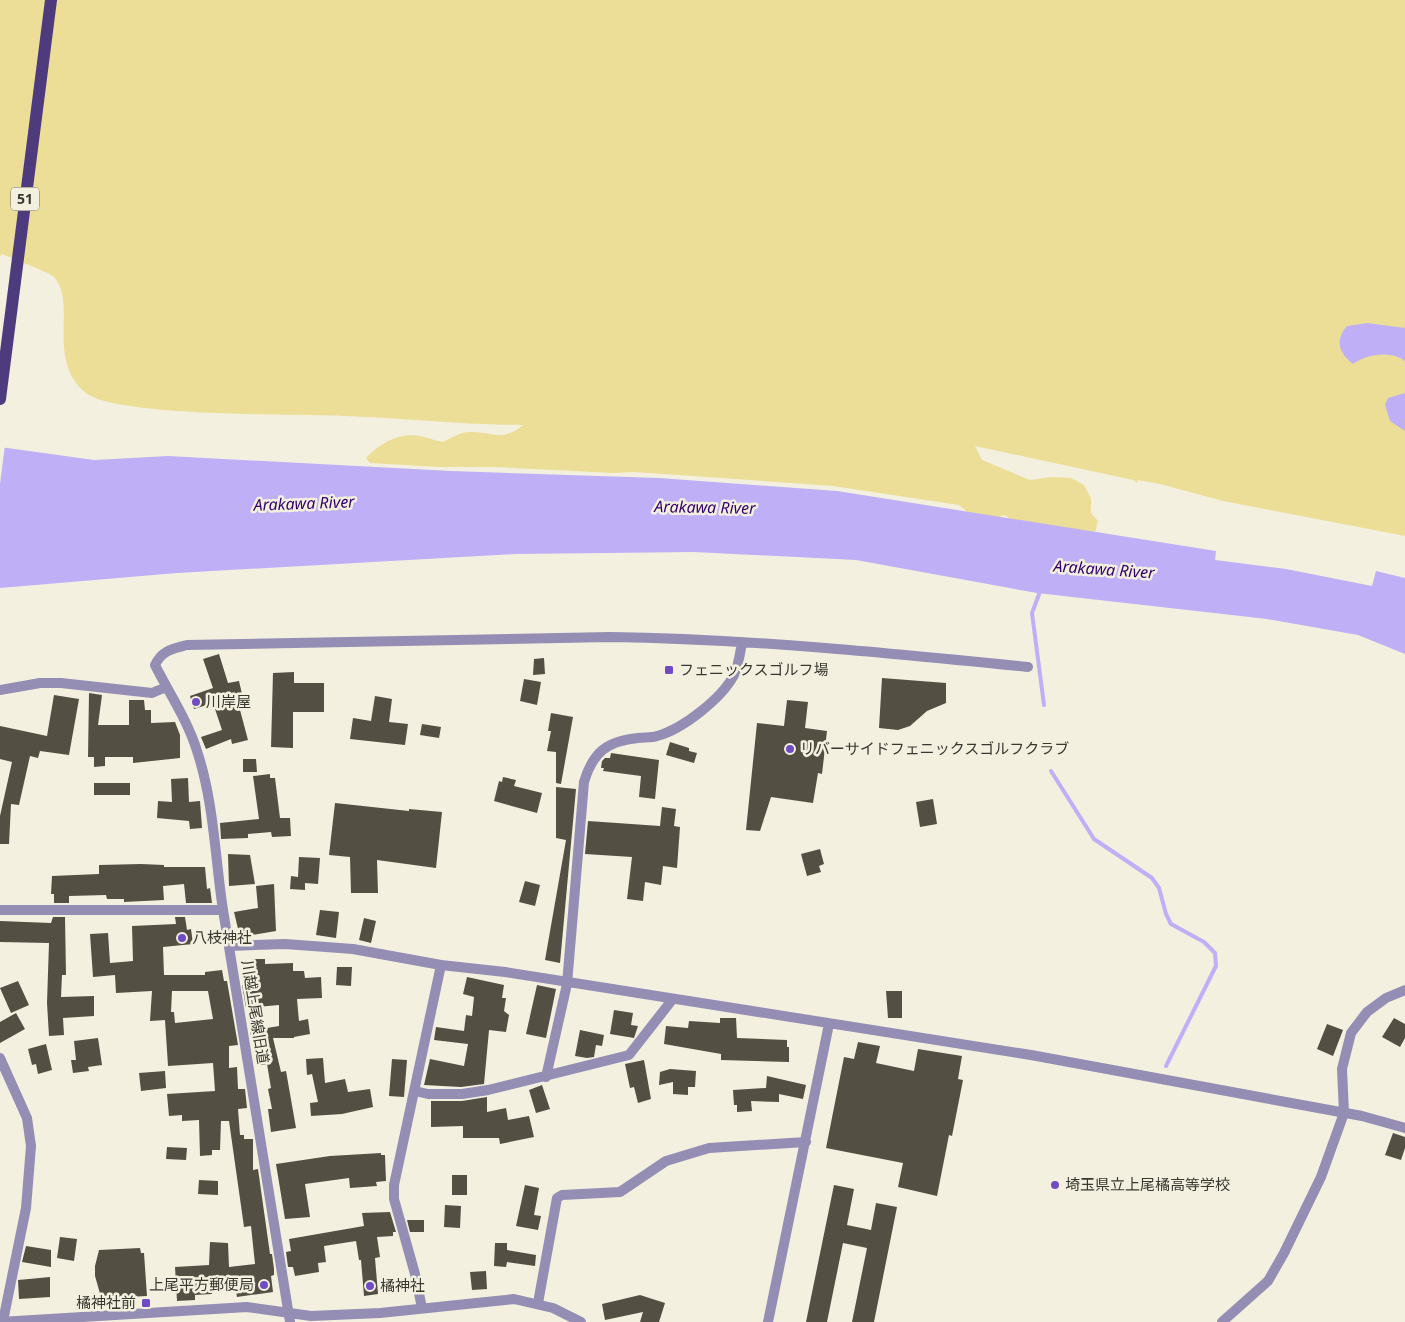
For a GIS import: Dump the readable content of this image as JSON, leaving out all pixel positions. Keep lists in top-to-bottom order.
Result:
{
  "streets": {
    "main road": ["51"],
    "street": ["川越上尾線旧道"]
  },
  "water": ["Arakawa River"],
  "places": {
    "transit": ["フェニックスゴルフ場", "橘神社前"],
    "other": [
      "川岸屋",
      "リバーサイドフェニックスゴルフクラブ",
      "八枝神社",
      "埼玉県立上尾橘高等学校",
      "上尾平方郵便局",
      "橘神社"
    ]
  }
}
